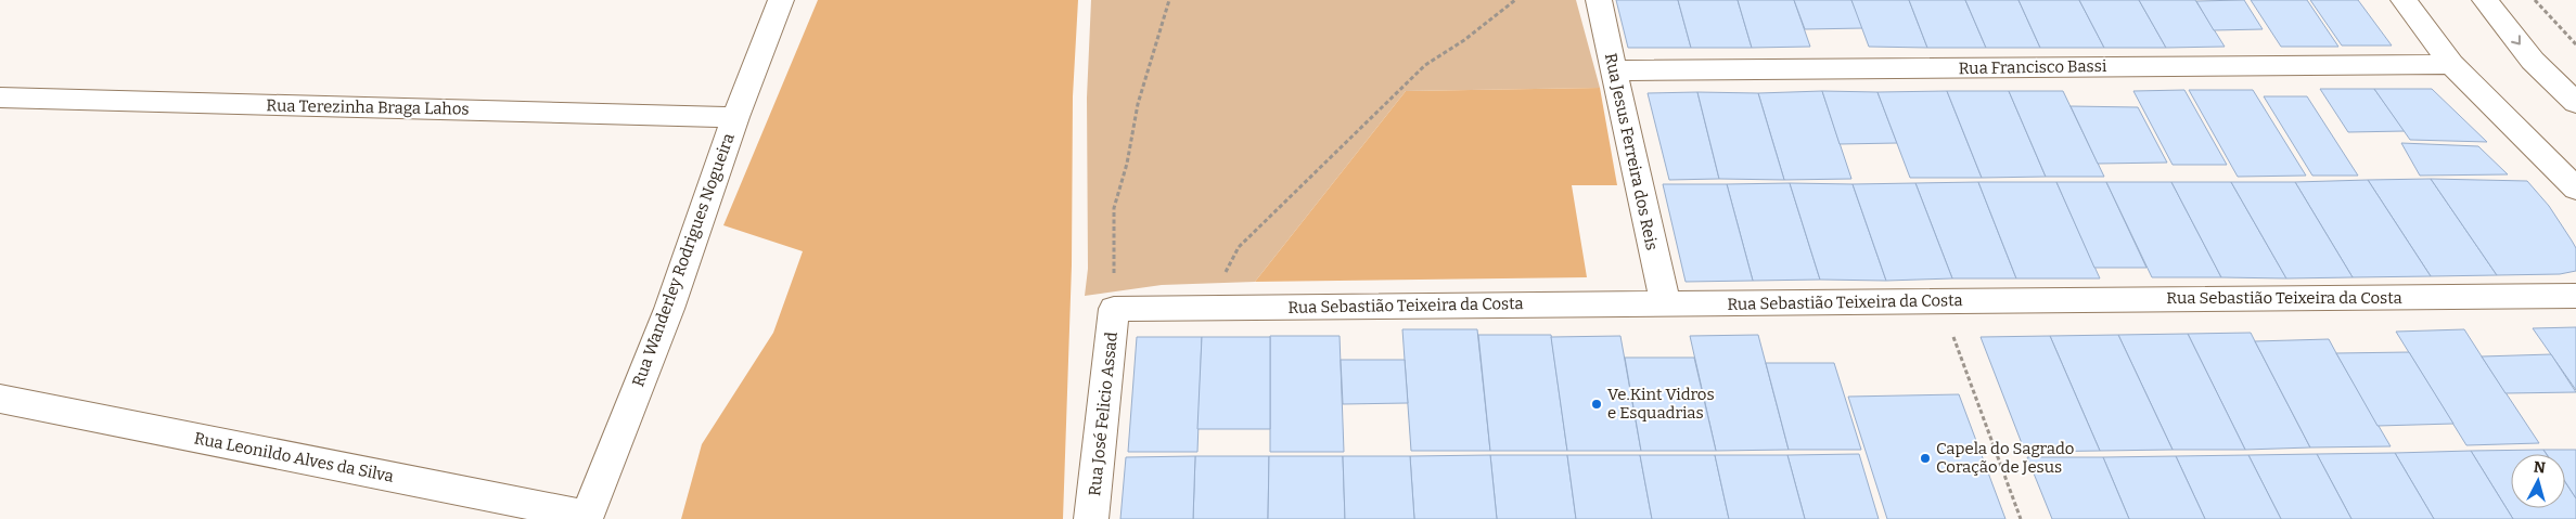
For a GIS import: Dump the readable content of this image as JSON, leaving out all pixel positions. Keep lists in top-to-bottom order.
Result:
{
  "streets": {
    "street": [
      "Rua Francisco Bassi",
      "Rua Terezinha Braga Lahos",
      "Rua Jesus Ferreira dos Reis",
      "Rua Wanderley Rodrigues Nogueira",
      "Rua Sebastião Teixeira da Costa",
      "Rua José Felicio Assad",
      "Rua Leonildo Alves da Silva"
    ]
  },
  "crossings": [
    ["Rua Francisco Bassi", "Rua Jesus Ferreira dos Reis"],
    ["Rua Terezinha Braga Lahos", "Rua Wanderley Rodrigues Nogueira"],
    ["Rua Jesus Ferreira dos Reis", "Rua Sebastião Teixeira da Costa"],
    ["Rua Wanderley Rodrigues Nogueira", "Rua Leonildo Alves da Silva"],
    ["Rua Sebastião Teixeira da Costa", "Rua José Felicio Assad"]
  ],
  "places": ["Ve.Kint Vidros e Esquadrias", "Capela do Sagrado Coração de Jesus"],
  "north": "top"
}
